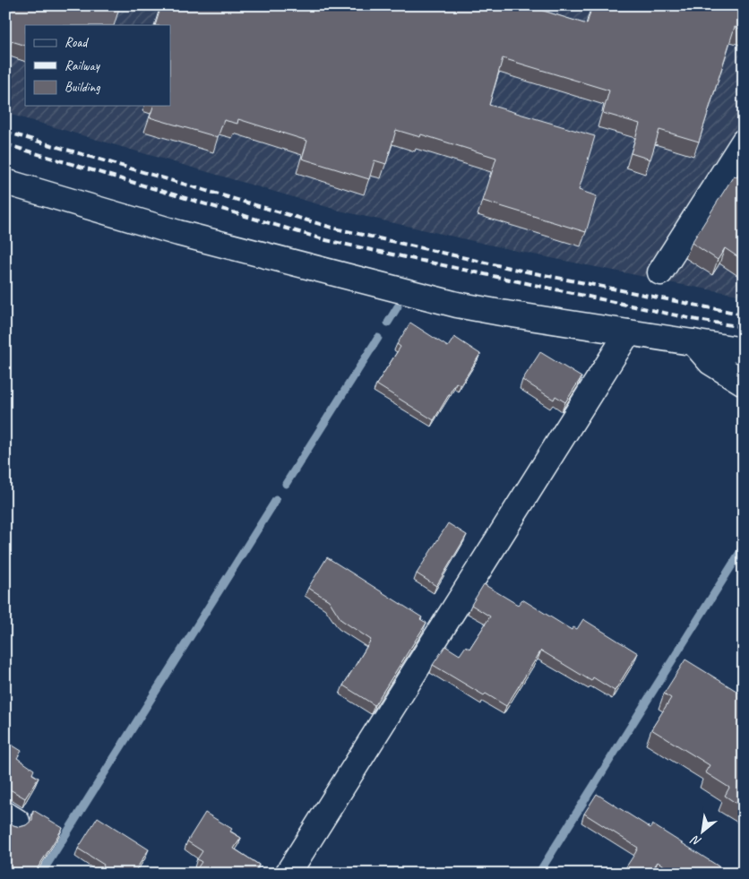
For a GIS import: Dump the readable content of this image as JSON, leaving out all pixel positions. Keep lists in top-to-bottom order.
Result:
{
  "legend": ["Road", "Railway", "Building"],
  "north": "bottom left"
}
